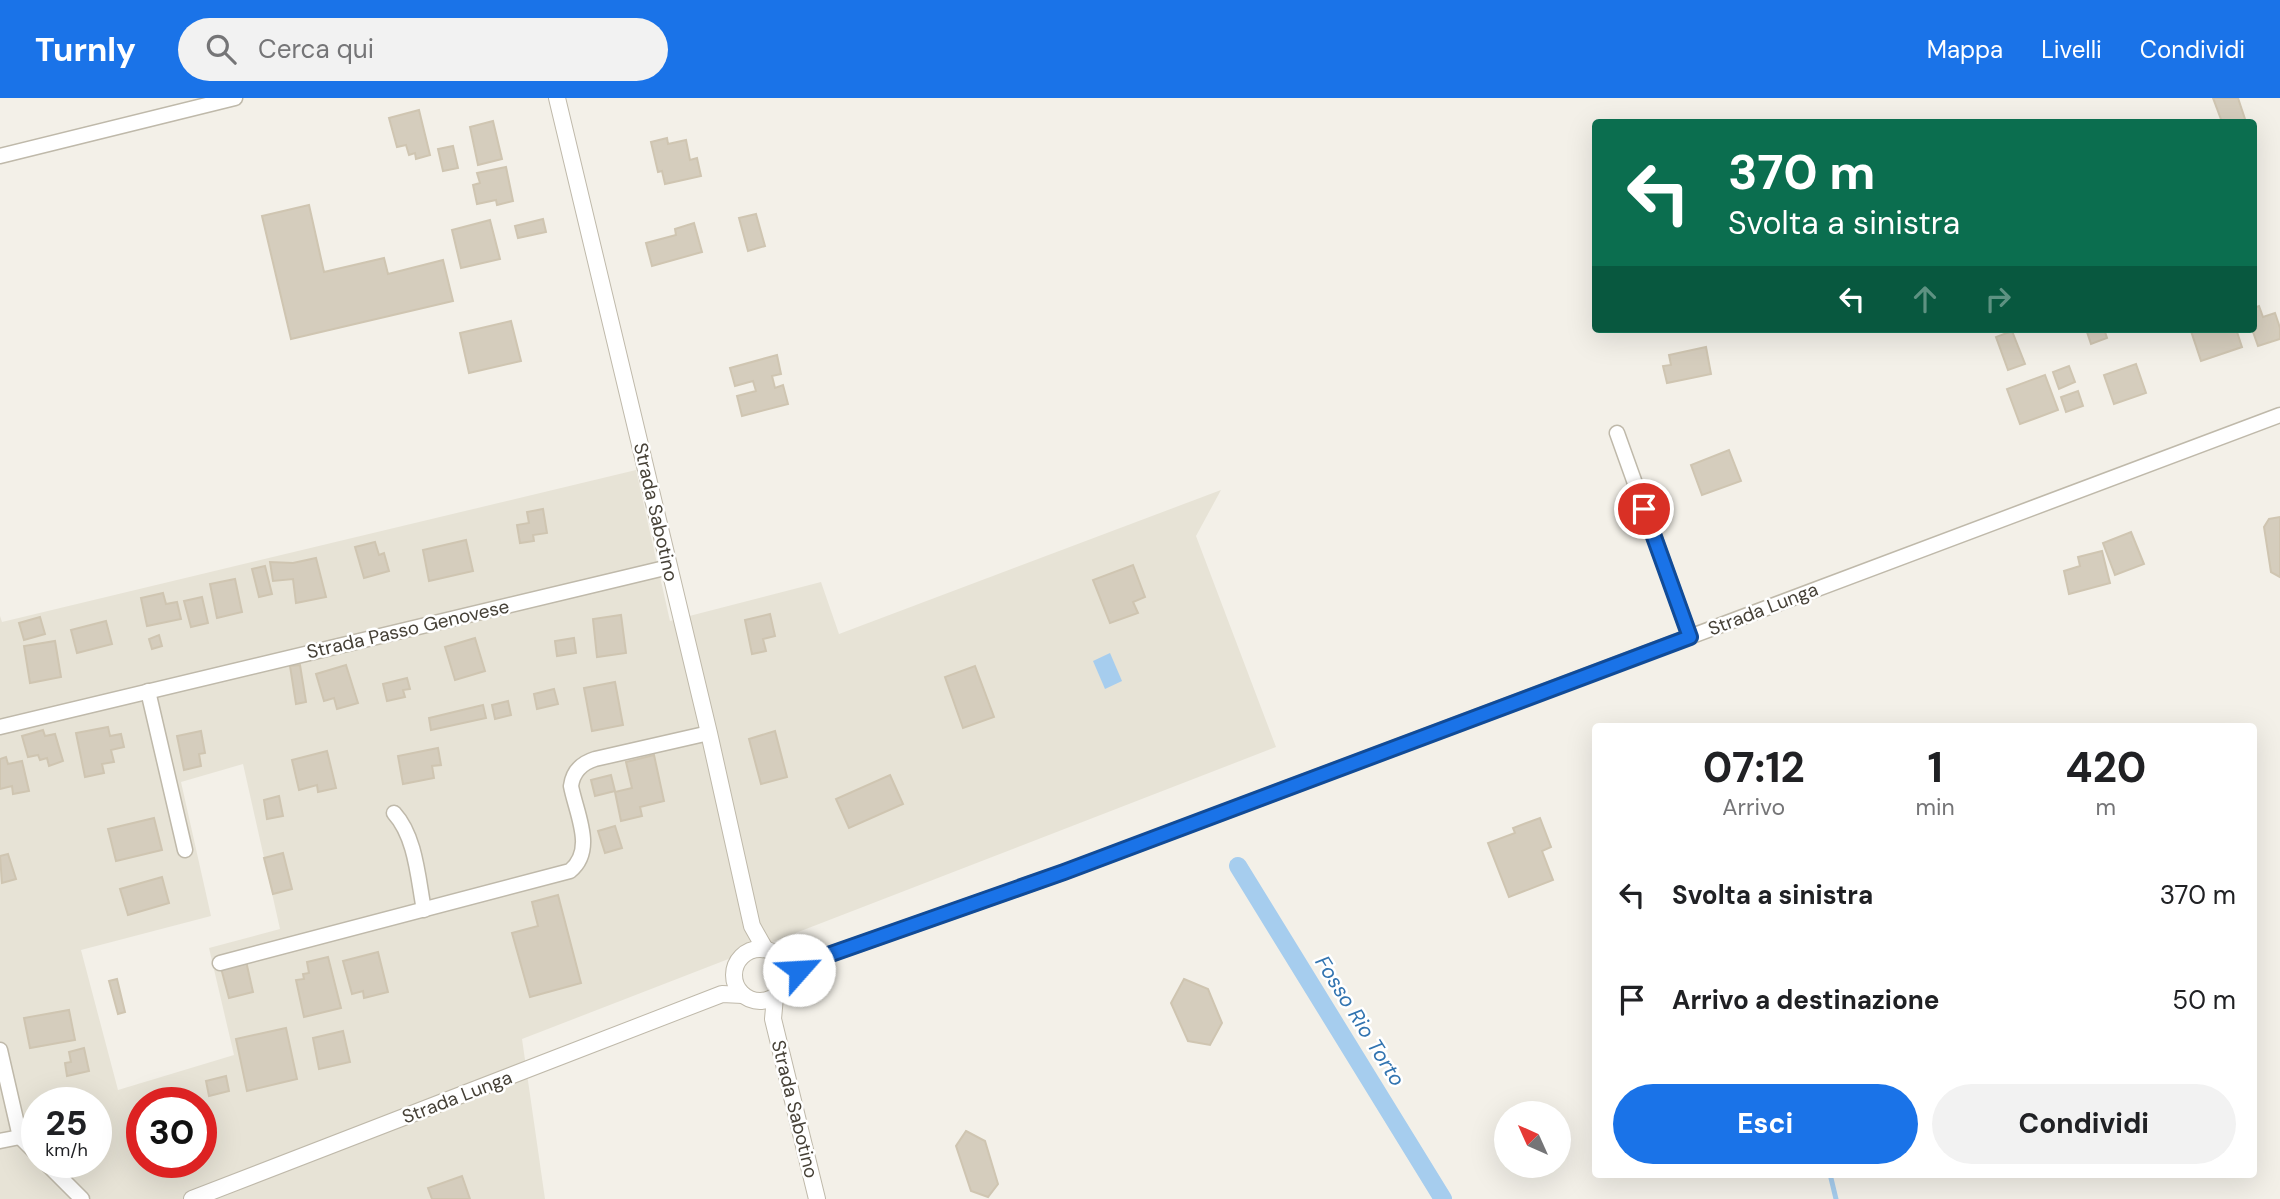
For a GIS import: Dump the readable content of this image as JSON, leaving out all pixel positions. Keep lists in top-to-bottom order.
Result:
{
  "streets": {
    "street": ["Strada Sabotino", "Strada Lunga", "Strada Passo Genovese"]
  },
  "crossings": [
    ["Strada Sabotino", "Strada Lunga"],
    ["Strada Sabotino", "Strada Passo Genovese"]
  ],
  "water": ["Fosso Rio Torto"],
  "north": "top left",
  "page": {
    "header": "Turnly",
    "search": "Cerca qui",
    "nav": ["Mappa", "Livelli", "Condividi"],
    "turn": ["370 m", "Svolta a sinistra"],
    "eta": [
      "07:12",
      "Arrivo",
      "1",
      "min",
      "420",
      "m"
    ],
    "list": [
      {
        "name": "Svolta a sinistra",
        "value": "370 m"
      },
      {
        "name": "Arrivo a destinazione",
        "value": "50 m"
      }
    ],
    "buttons": ["Esci", "Condividi"],
    "speed": "25 km/h",
    "limit": "30"
  }
}
